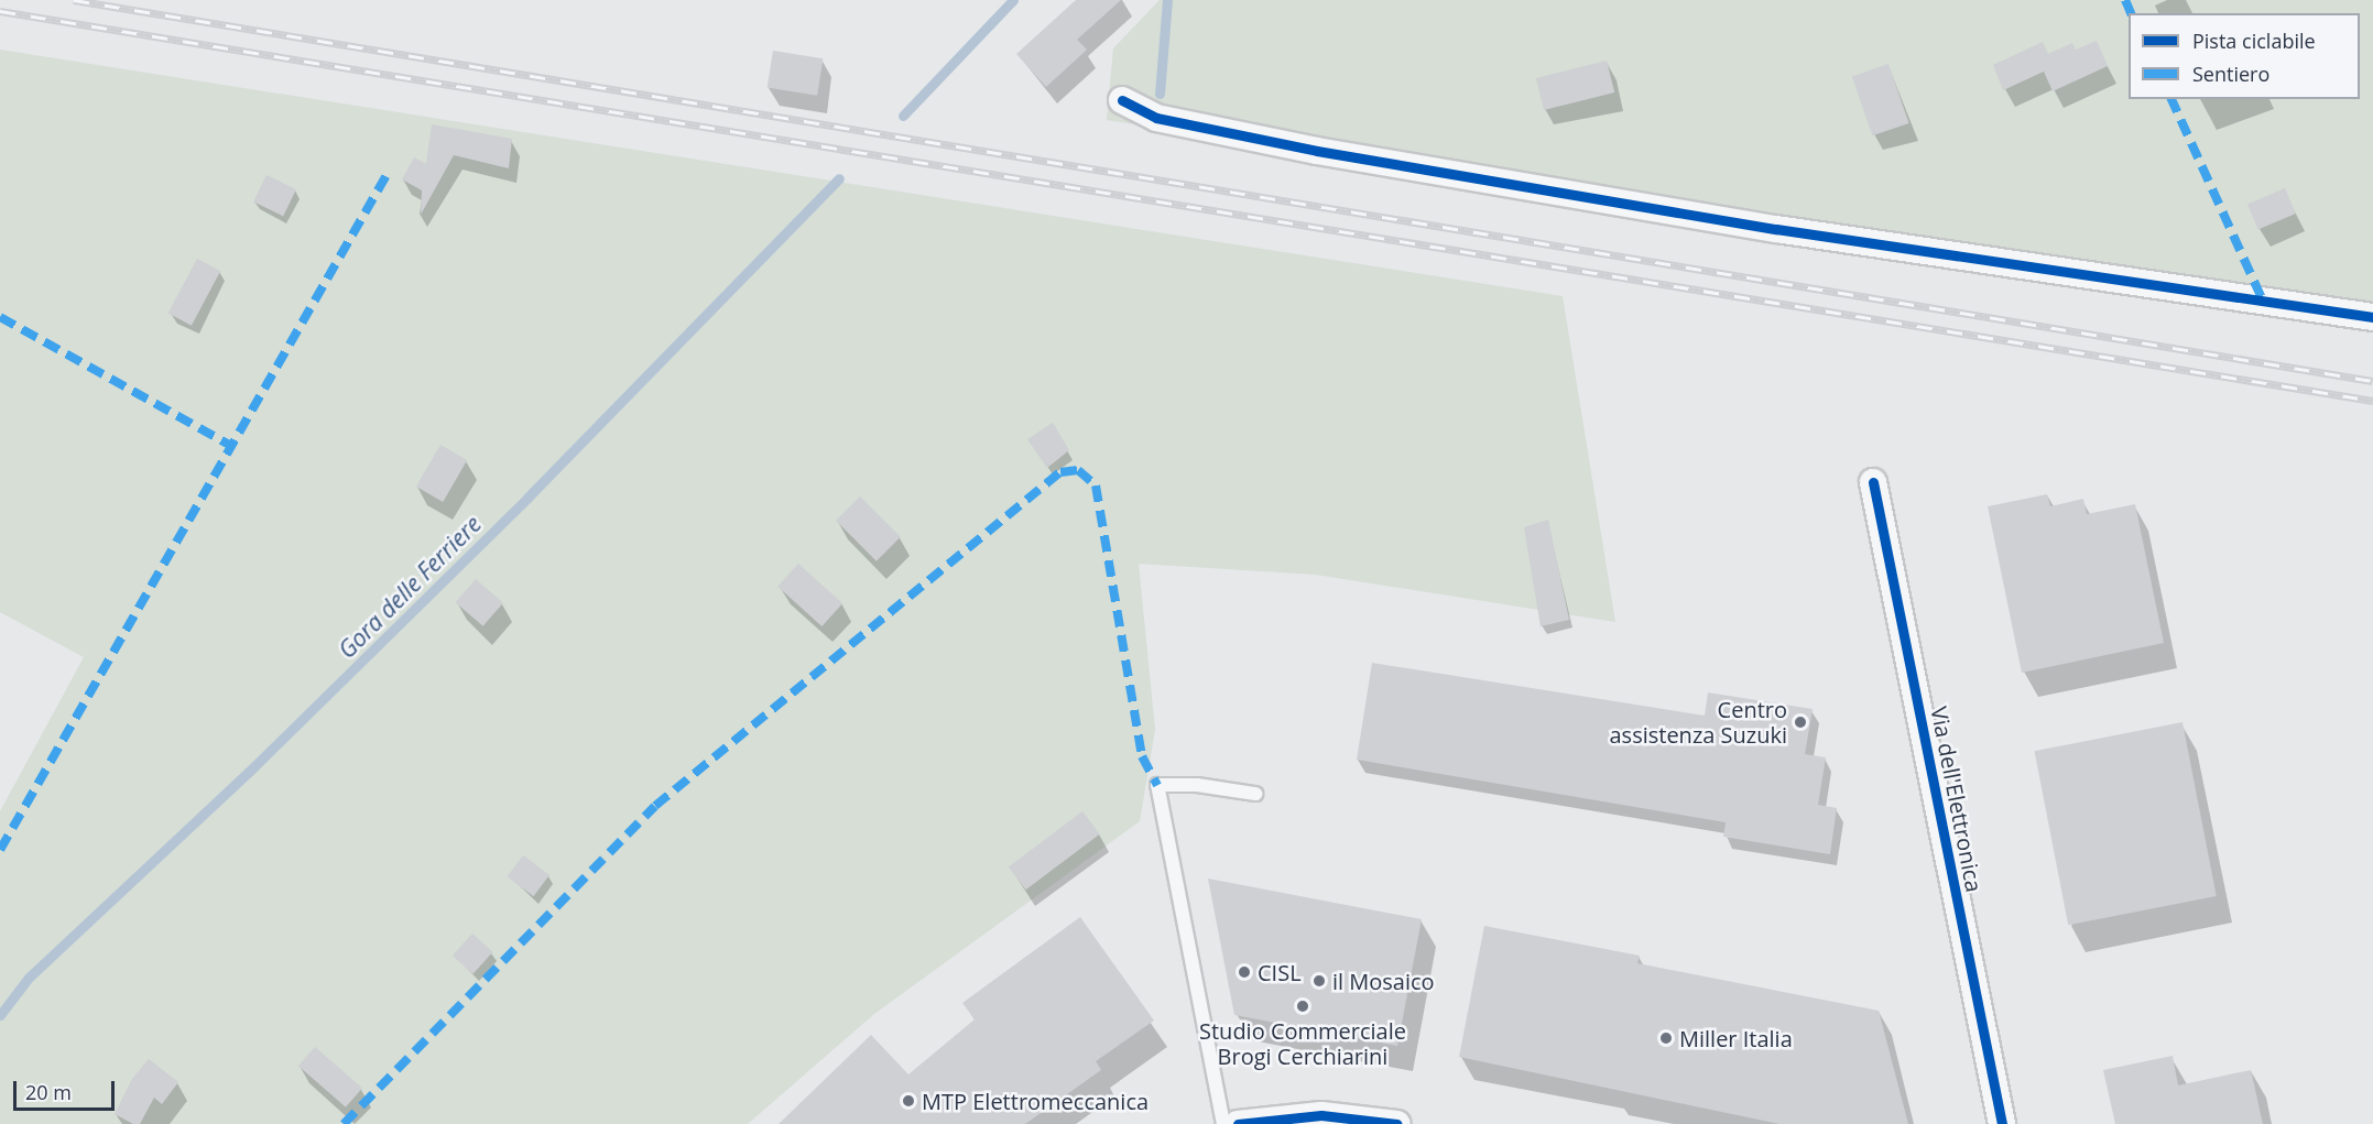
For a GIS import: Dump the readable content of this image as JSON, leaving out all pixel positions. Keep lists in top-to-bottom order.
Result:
{
  "streets": {
    "street": ["Via dell'Elettronica"]
  },
  "water": ["Gora delle Ferriere"],
  "places": [
    "Centro assistenza Suzuki",
    "CISL",
    "il Mosaico",
    "Studio Commerciale Brogi Cerchiarini",
    "Miller Italia",
    "MTP Elettromeccanica"
  ],
  "legend": ["Pista ciclabile", "Sentiero"],
  "scale_bar": "20 m"
}
